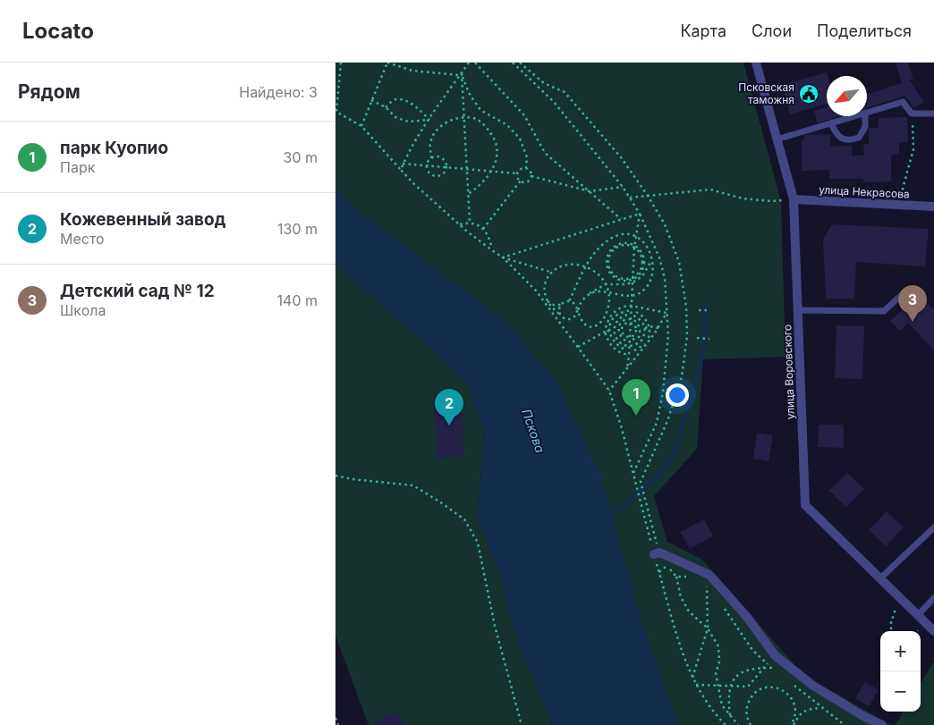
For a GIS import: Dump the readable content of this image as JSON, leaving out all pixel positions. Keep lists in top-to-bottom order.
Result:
{
  "streets": {
    "street": ["улица Некрасова", "улица Воровского"]
  },
  "crossings": [
    ["улица Некрасова", "улица Воровского"]
  ],
  "water": ["Пскова"],
  "places": {
    "public building": ["Псковская таможня"]
  },
  "north": "bottom left",
  "page": {
    "header": "Locato",
    "nav": ["Карта", "Слои", "Поделиться"],
    "heading": ["Рядом", "Найдено: 3"],
    "list": [
      {
        "mark": "1",
        "name": "парк Куопио",
        "note": "Парк",
        "value": "30 m"
      },
      {
        "mark": "2",
        "name": "Кожевенный завод",
        "note": "Место",
        "value": "130 m"
      },
      {
        "mark": "3",
        "name": "Детский сад № 12",
        "note": "Школа",
        "value": "140 m"
      }
    ],
    "pins": ["3", "1", "2"],
    "map_buttons": ["+", "−"]
  }
}
